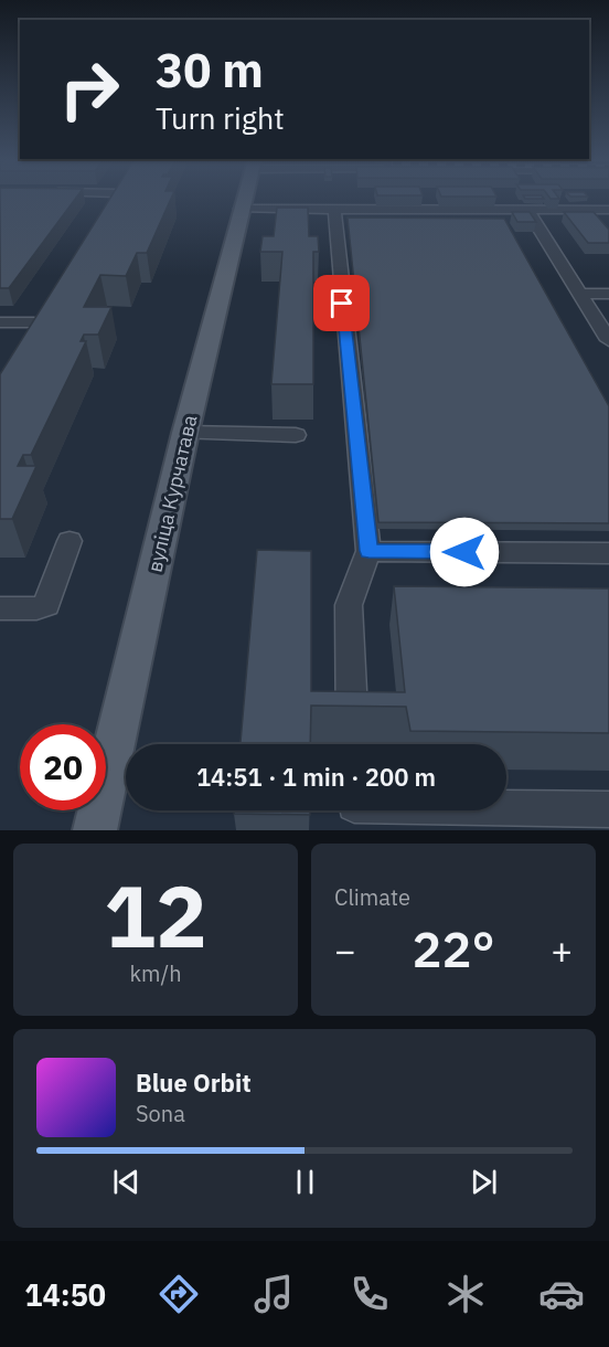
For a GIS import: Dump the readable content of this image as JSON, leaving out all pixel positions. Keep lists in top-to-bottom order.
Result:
{
  "streets": {
    "main road": ["вуліца Курчатава"]
  },
  "page": {
    "turn": ["30 m", "Turn right"],
    "limit": "20",
    "trip": "14:51 · 1 min · 200 m",
    "tile": [
      ["12", "km/h"],
      "Climate"
    ],
    "heat": ["−", "22°", "+"],
    "song": ["Blue Orbit", "Sona"],
    "tabs": "14:50"
  }
}
